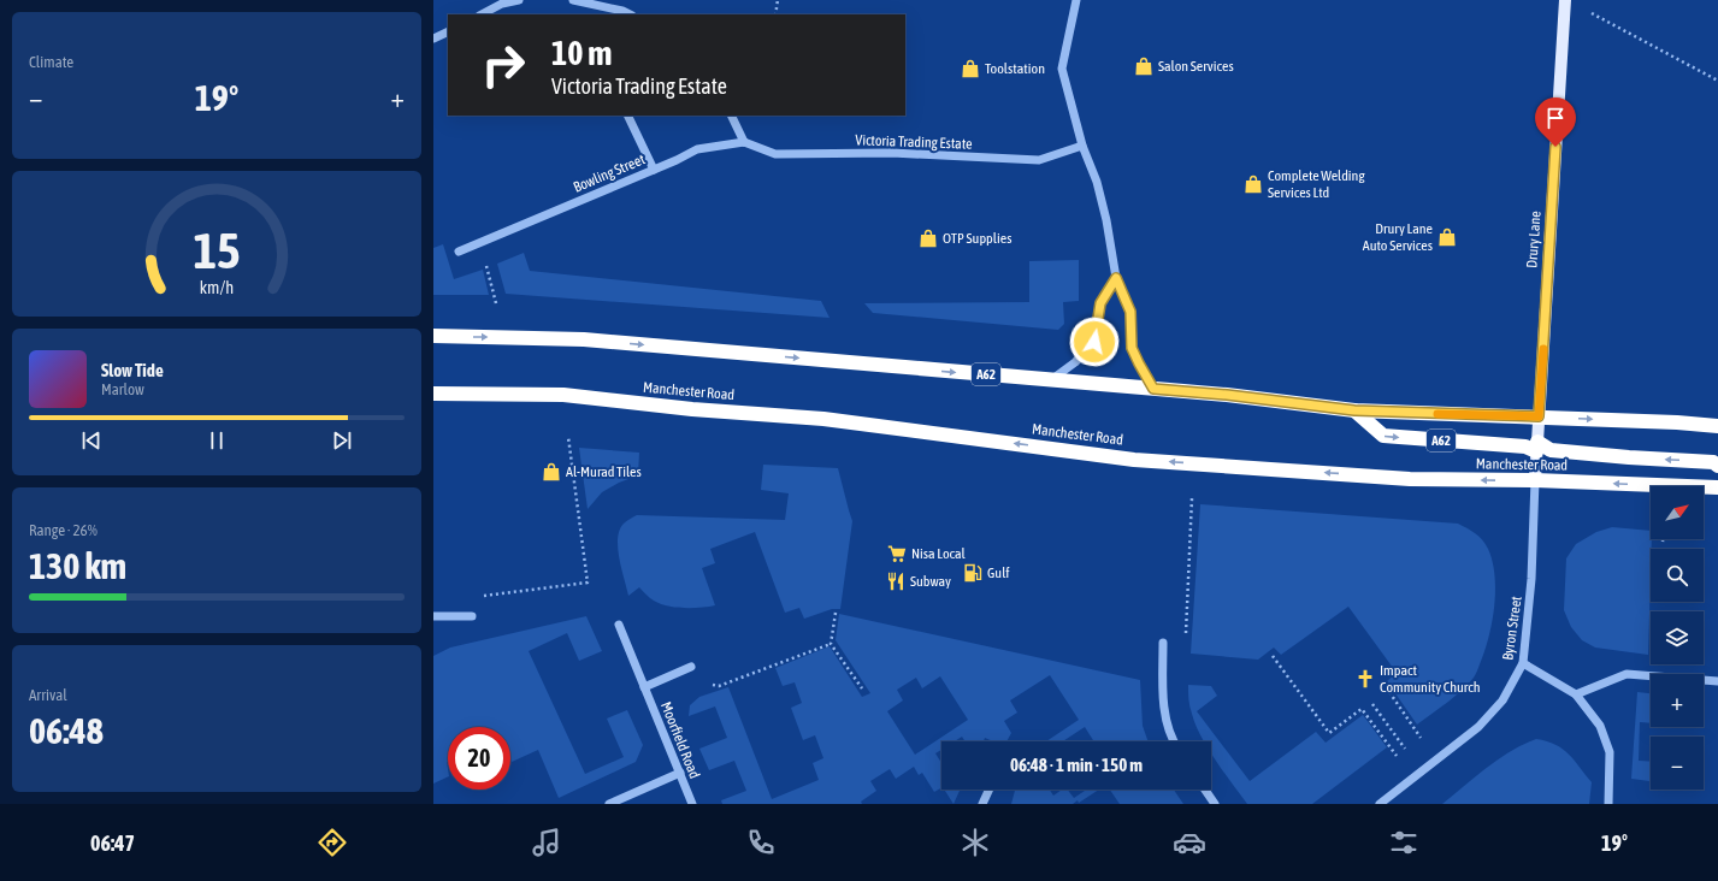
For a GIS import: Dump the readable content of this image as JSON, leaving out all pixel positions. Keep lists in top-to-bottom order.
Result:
{
  "streets": {
    "highway": ["A62", "Manchester Road"],
    "main road": ["Drury Lane"],
    "street": [
      "Victoria Trading Estate",
      "Bowling Street",
      "Byron Street",
      "Moorfield Road"
    ]
  },
  "crossings": [
    ["Victoria Trading Estate", "Bowling Street"],
    ["Drury Lane", "A62"],
    ["Drury Lane", "Manchester Road"],
    ["Drury Lane", "Byron Street"],
    ["Manchester Road", "Byron Street"]
  ],
  "places": {
    "shop": [
      "Salon Services",
      "Toolstation",
      "Complete Welding Services Ltd",
      "Drury Lane Auto Services",
      "OTP Supplies",
      "Al-Murad Tiles"
    ],
    "supermarket": ["Nisa Local"],
    "fuel station": ["Gulf"],
    "restaurant": ["Subway"],
    "church": ["Impact Community Church"]
  },
  "north": "top right",
  "page": {
    "tile": [
      "Climate",
      ["Range · 26%", "130 km"],
      ["Arrival", "06:48"]
    ],
    "turn": ["10 m", "Victoria Trading Estate"],
    "heat": ["−", "19°", "+"],
    "song": ["Slow Tide", "Marlow"],
    "map_buttons": ["+", "−"],
    "limit": "20",
    "trip": "06:48 · 1 min · 150 m",
    "tabs": ["06:47", "19°"],
    "gauge": ["15", "km/h"]
  }
}
